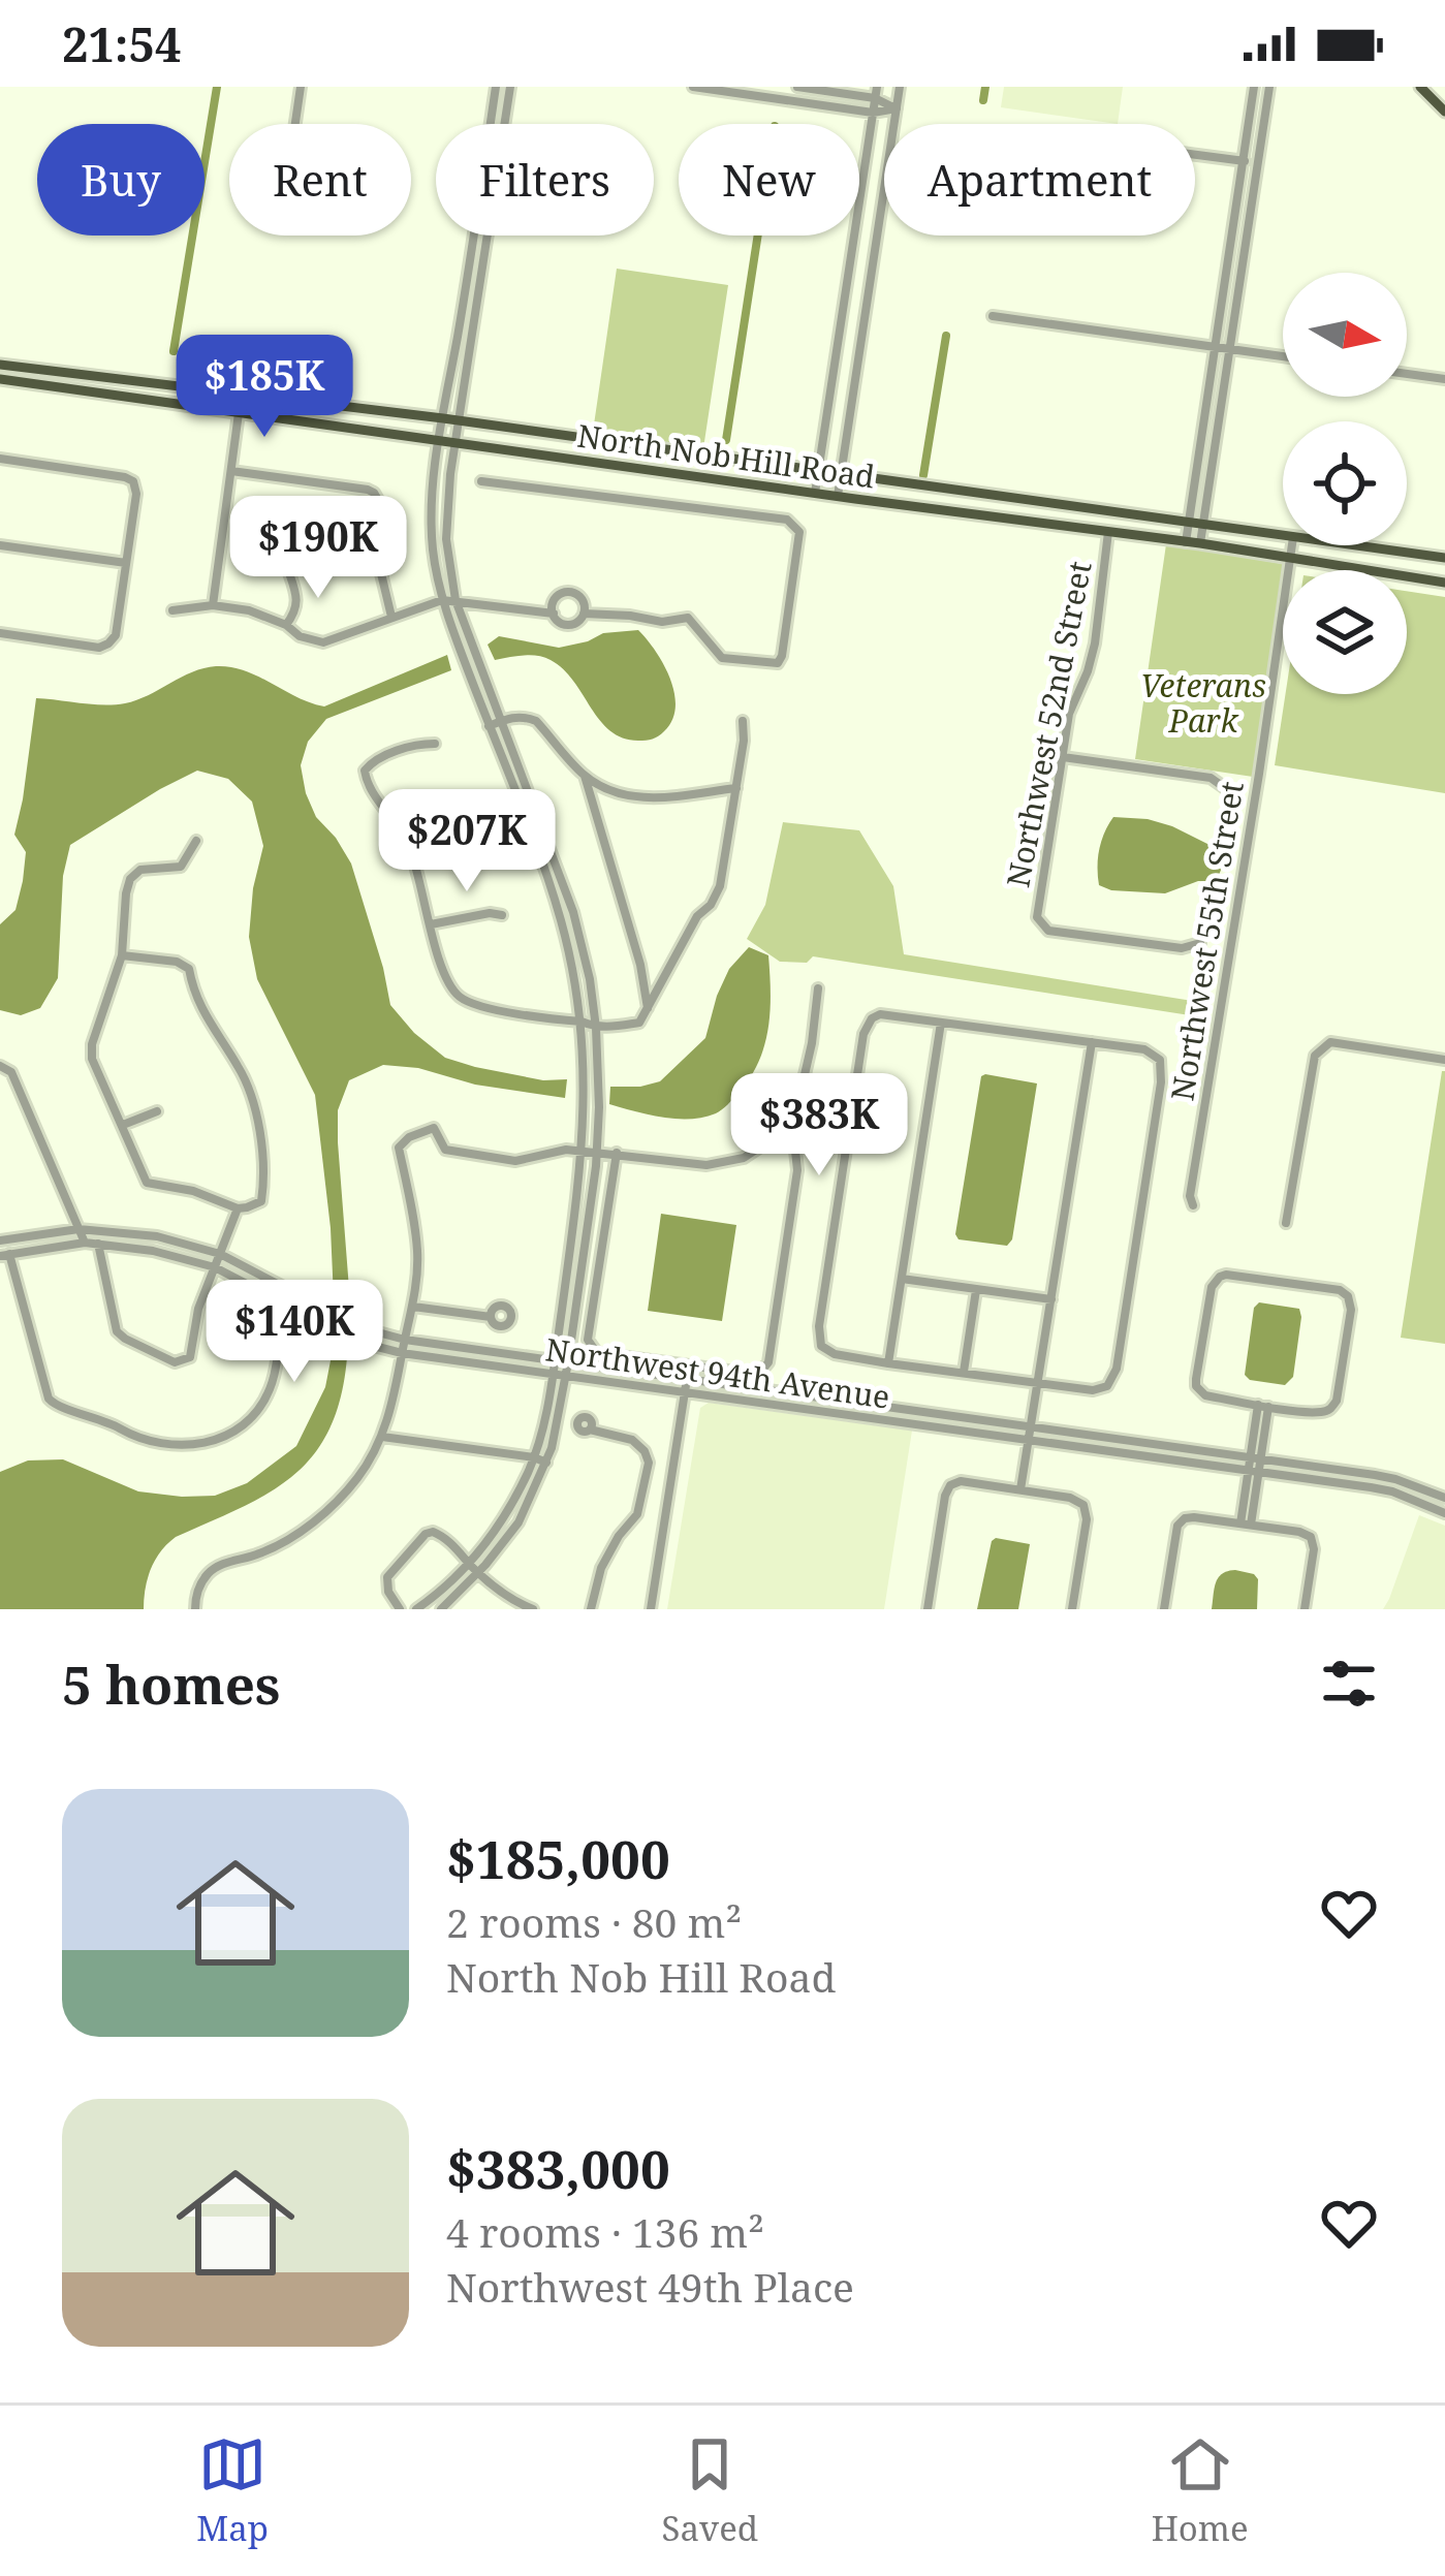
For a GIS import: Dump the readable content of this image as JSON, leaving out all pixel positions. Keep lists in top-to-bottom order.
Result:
{
  "streets": {
    "main road": ["North Nob Hill Road"],
    "street": ["Northwest 52nd Street", "Northwest 55th Street", "Northwest 94th Avenue"]
  },
  "crossings": [
    ["North Nob Hill Road", "Northwest 52nd Street"],
    ["North Nob Hill Road", "Northwest 55th Street"]
  ],
  "parks": ["Veterans Park"],
  "north": "right",
  "page": {
    "status": "21:54",
    "chip": [
      "Buy",
      "Rent",
      "Filters",
      "New",
      "Apartment"
    ],
    "price": [
      "$185K",
      "$190K",
      "$207K",
      "$383K",
      "$140K"
    ],
    "heading": "5 homes",
    "list": [
      {
        "name": "$185,000",
        "note": "2 rooms · 80 m² · North Nob Hill Road"
      },
      {
        "name": "$383,000",
        "note": "4 rooms · 136 m² · Northwest 49th Place"
      }
    ],
    "tabs": ["Map", "Saved", "Home"]
  }
}
